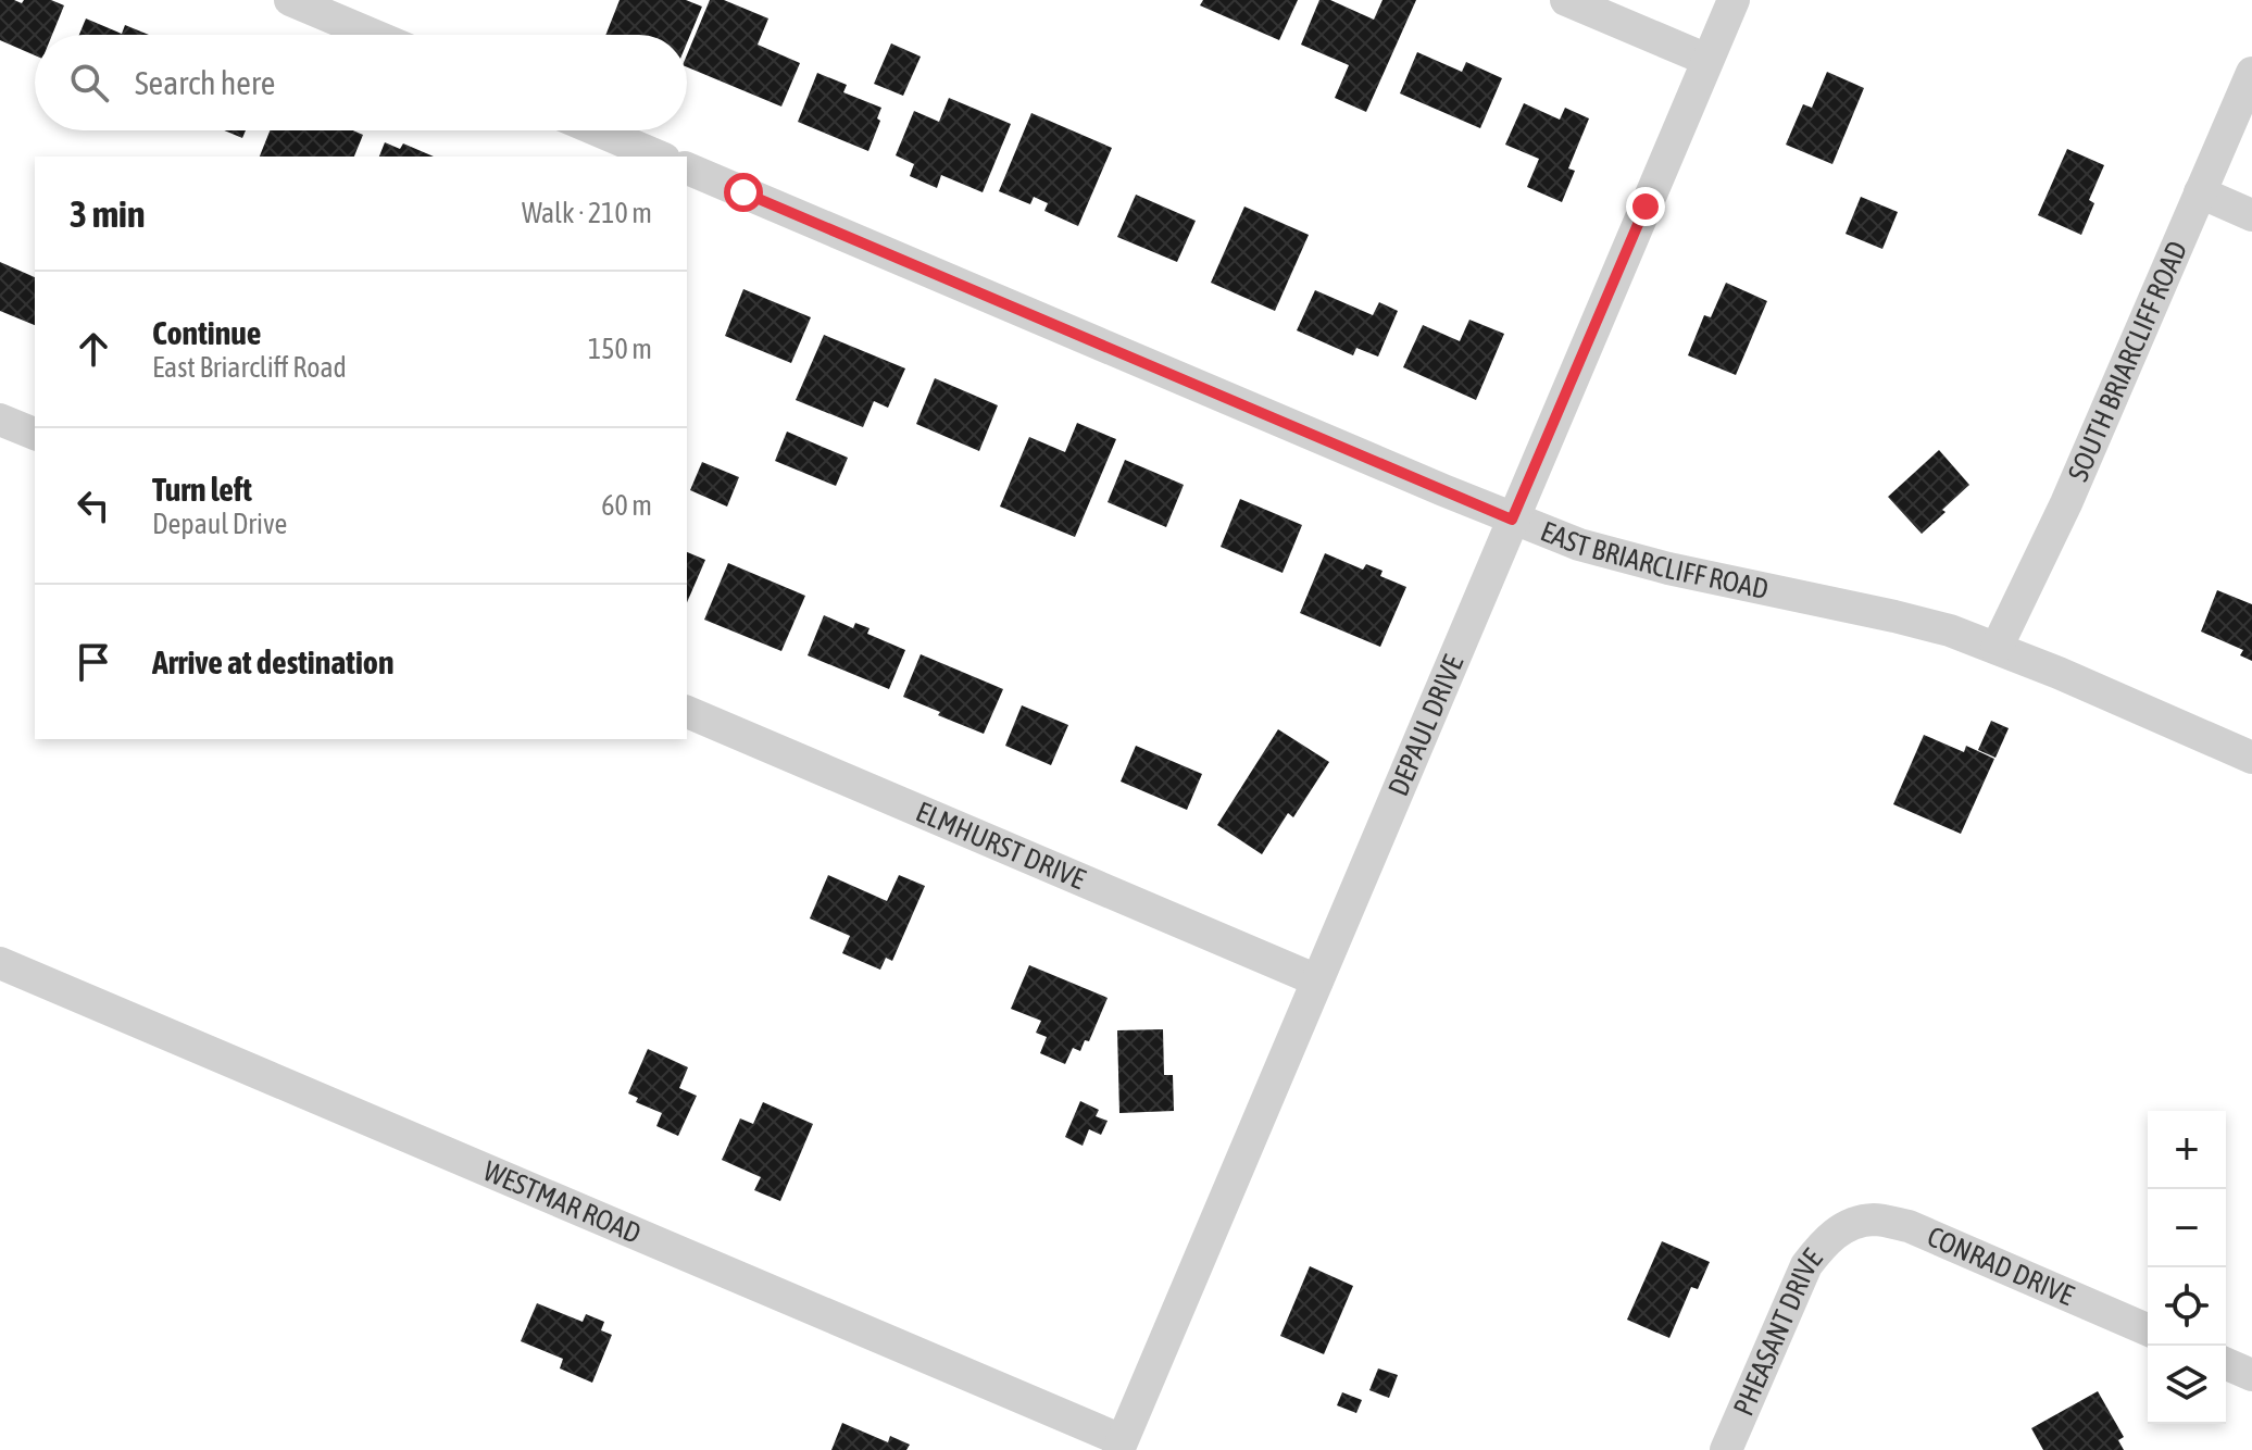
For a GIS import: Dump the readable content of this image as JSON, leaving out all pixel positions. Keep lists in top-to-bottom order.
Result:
{
  "streets": {
    "street": [
      "SOUTH BRIARCLIFF ROAD",
      "EAST BRIARCLIFF ROAD",
      "DEPAUL DRIVE",
      "ELMHURST DRIVE",
      "WESTMAR ROAD",
      "CONRAD DRIVE",
      "PHEASANT DRIVE"
    ]
  },
  "crossings": [
    ["SOUTH BRIARCLIFF ROAD", "EAST BRIARCLIFF ROAD"],
    ["EAST BRIARCLIFF ROAD", "DEPAUL DRIVE"],
    ["DEPAUL DRIVE", "ELMHURST DRIVE"],
    ["DEPAUL DRIVE", "WESTMAR ROAD"],
    ["CONRAD DRIVE", "PHEASANT DRIVE"]
  ],
  "page": {
    "search": "Search here",
    "heading": ["3 min", "Walk · 210 m"],
    "list": [
      ["Continue", "East Briarcliff Road", "150 m"],
      ["Turn left", "Depaul Drive", "60 m"],
      "Arrive at destination"
    ],
    "map_buttons": ["+", "−"]
  }
}
